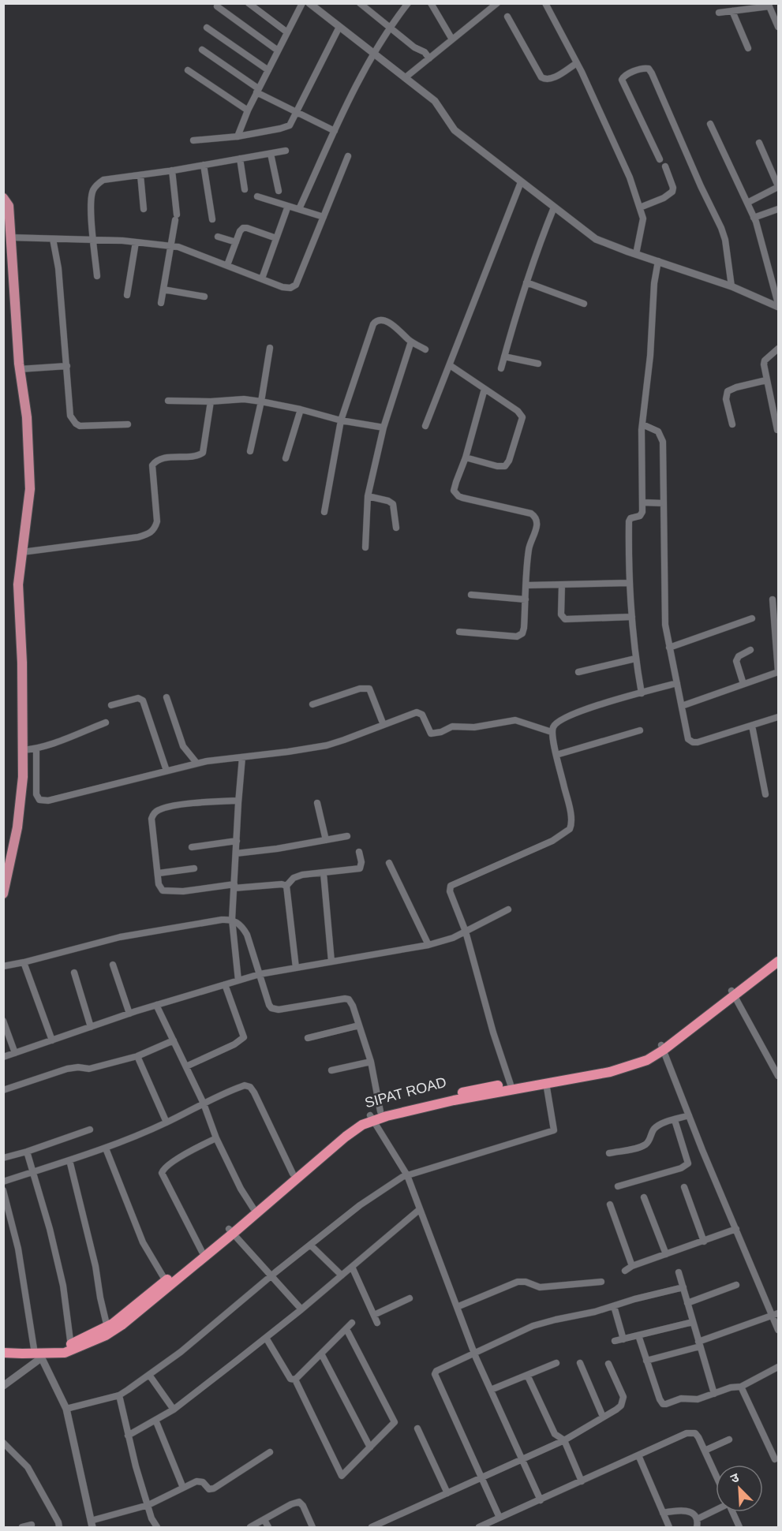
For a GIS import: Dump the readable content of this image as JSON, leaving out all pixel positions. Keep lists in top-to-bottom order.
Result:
{
  "streets": {
    "highway": ["SIPAT ROAD"]
  },
  "north": "top left"
}
